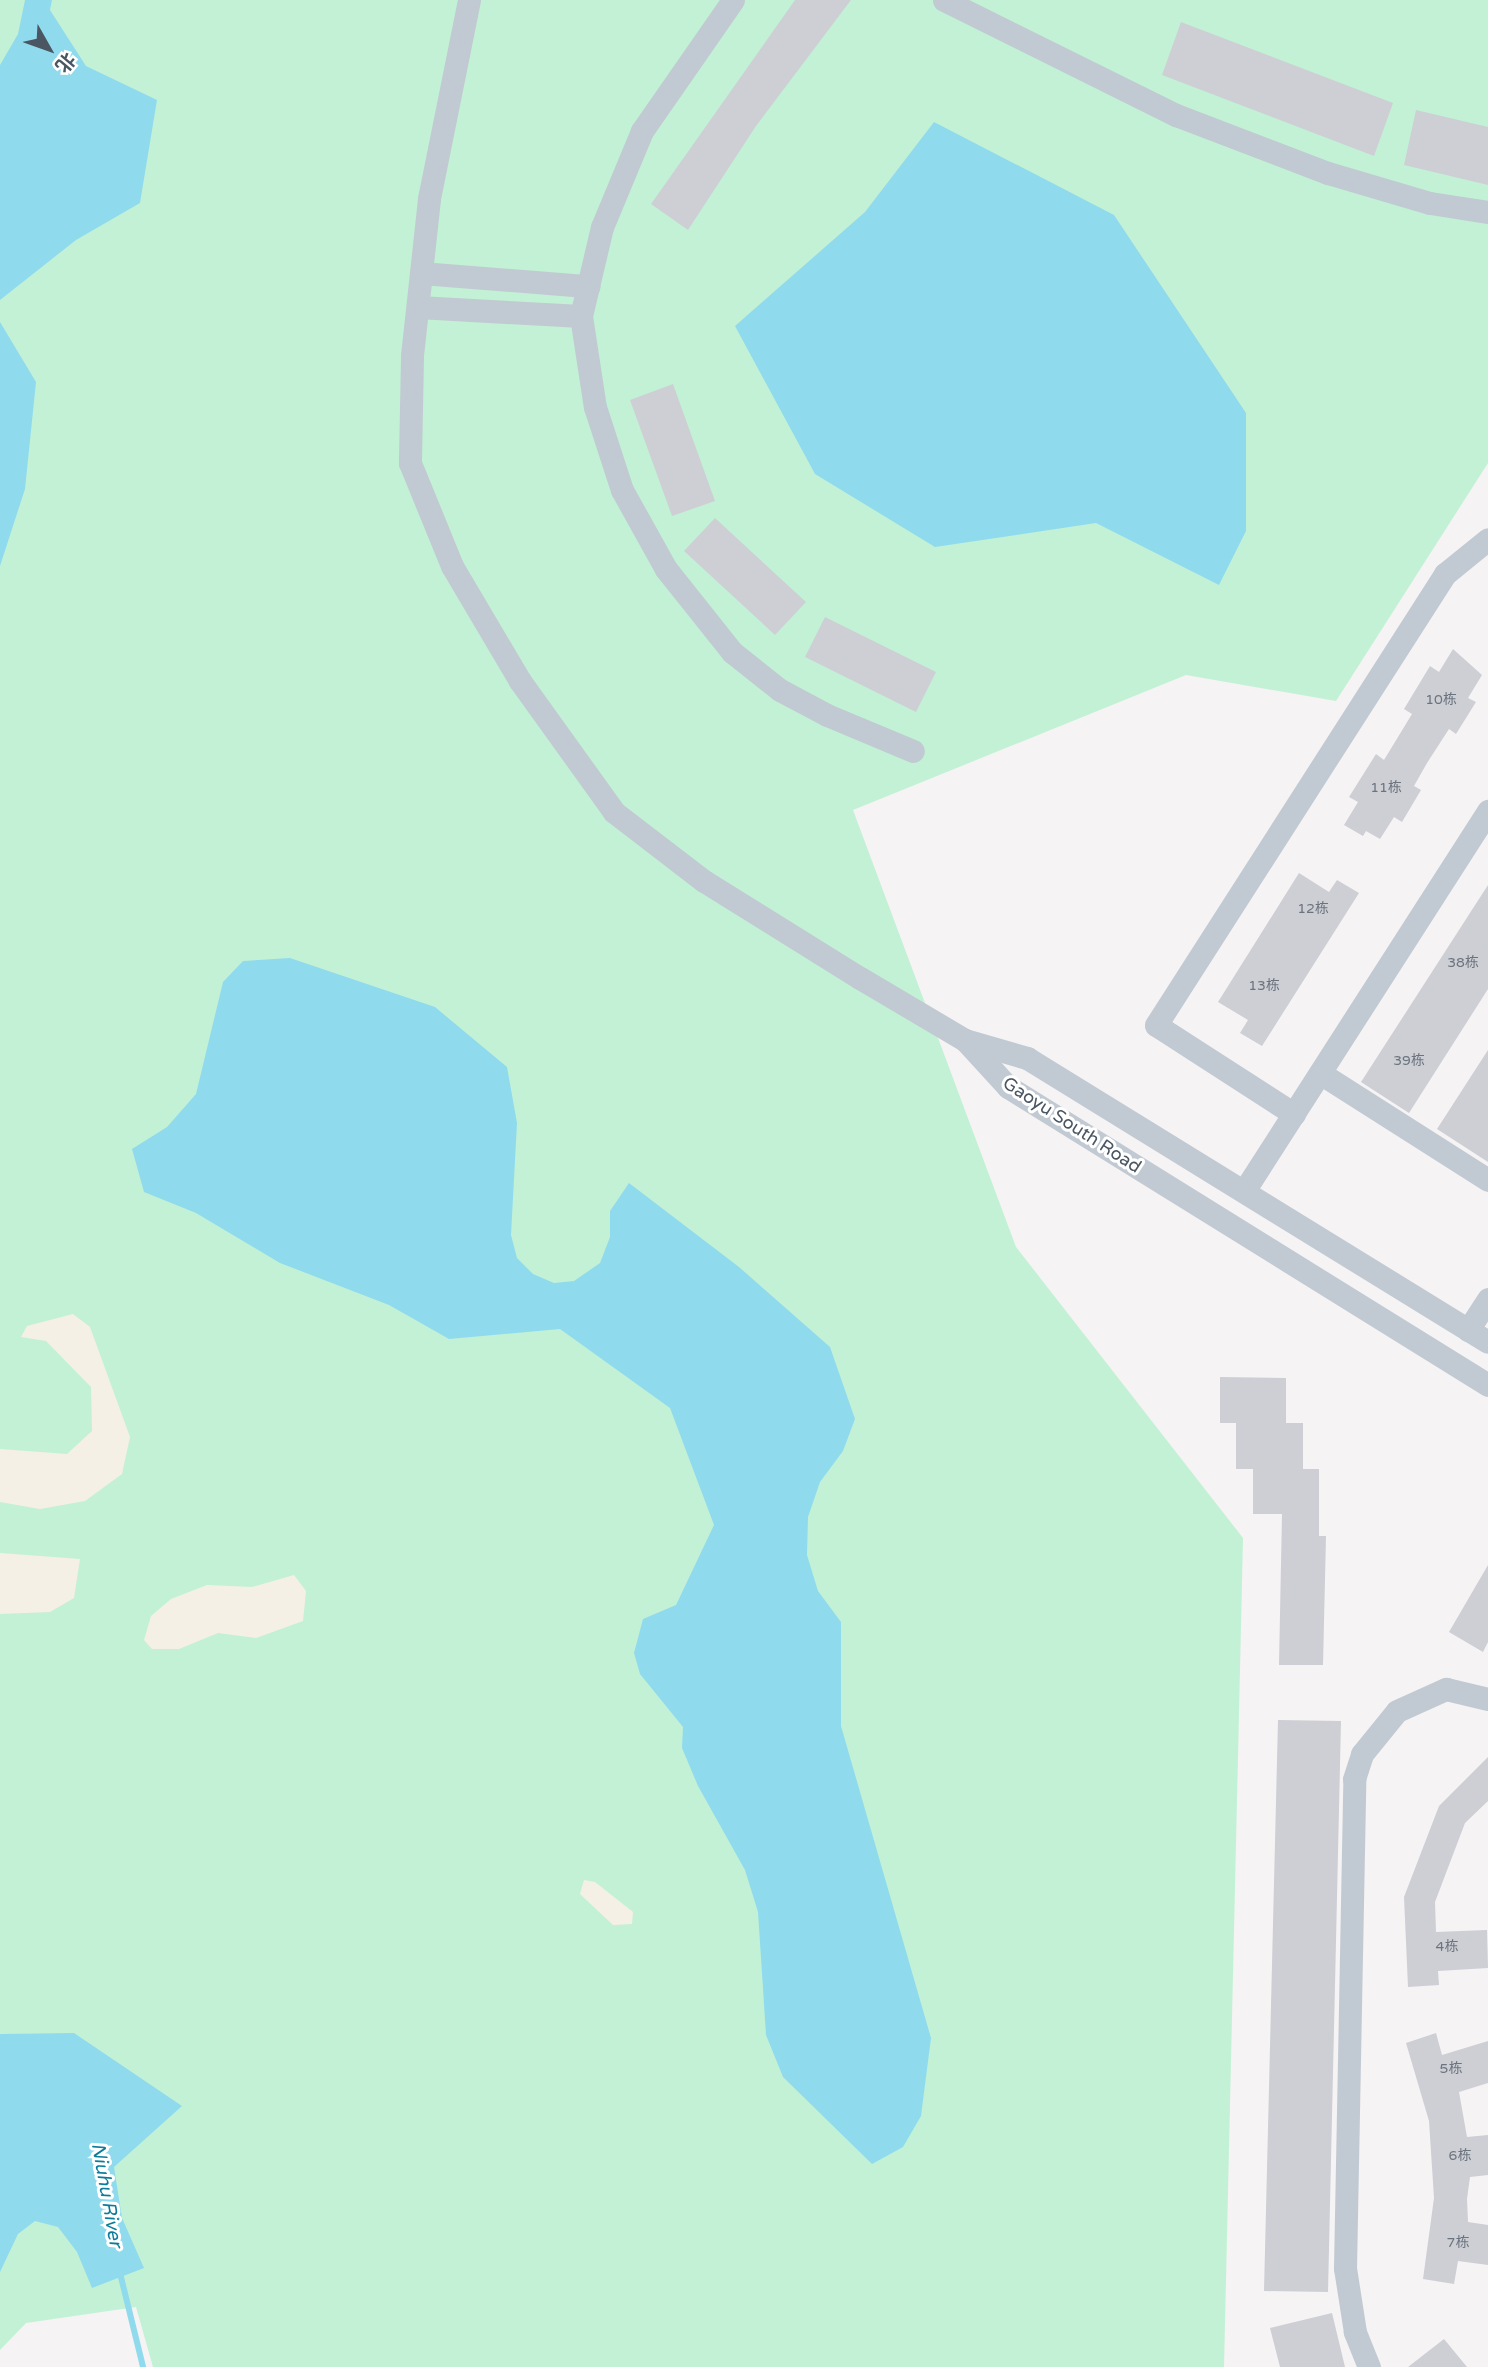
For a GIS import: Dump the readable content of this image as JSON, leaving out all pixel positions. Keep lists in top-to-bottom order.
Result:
{
  "streets": {
    "street": ["Gaoyu South Road"]
  },
  "water": ["Niuhu River"],
  "house_numbers": [
    "10栋",
    "11栋",
    "12栋",
    "38栋",
    "13栋",
    "39栋",
    "4栋",
    "5栋",
    "6栋",
    "7栋"
  ],
  "north": "bottom right"
}
